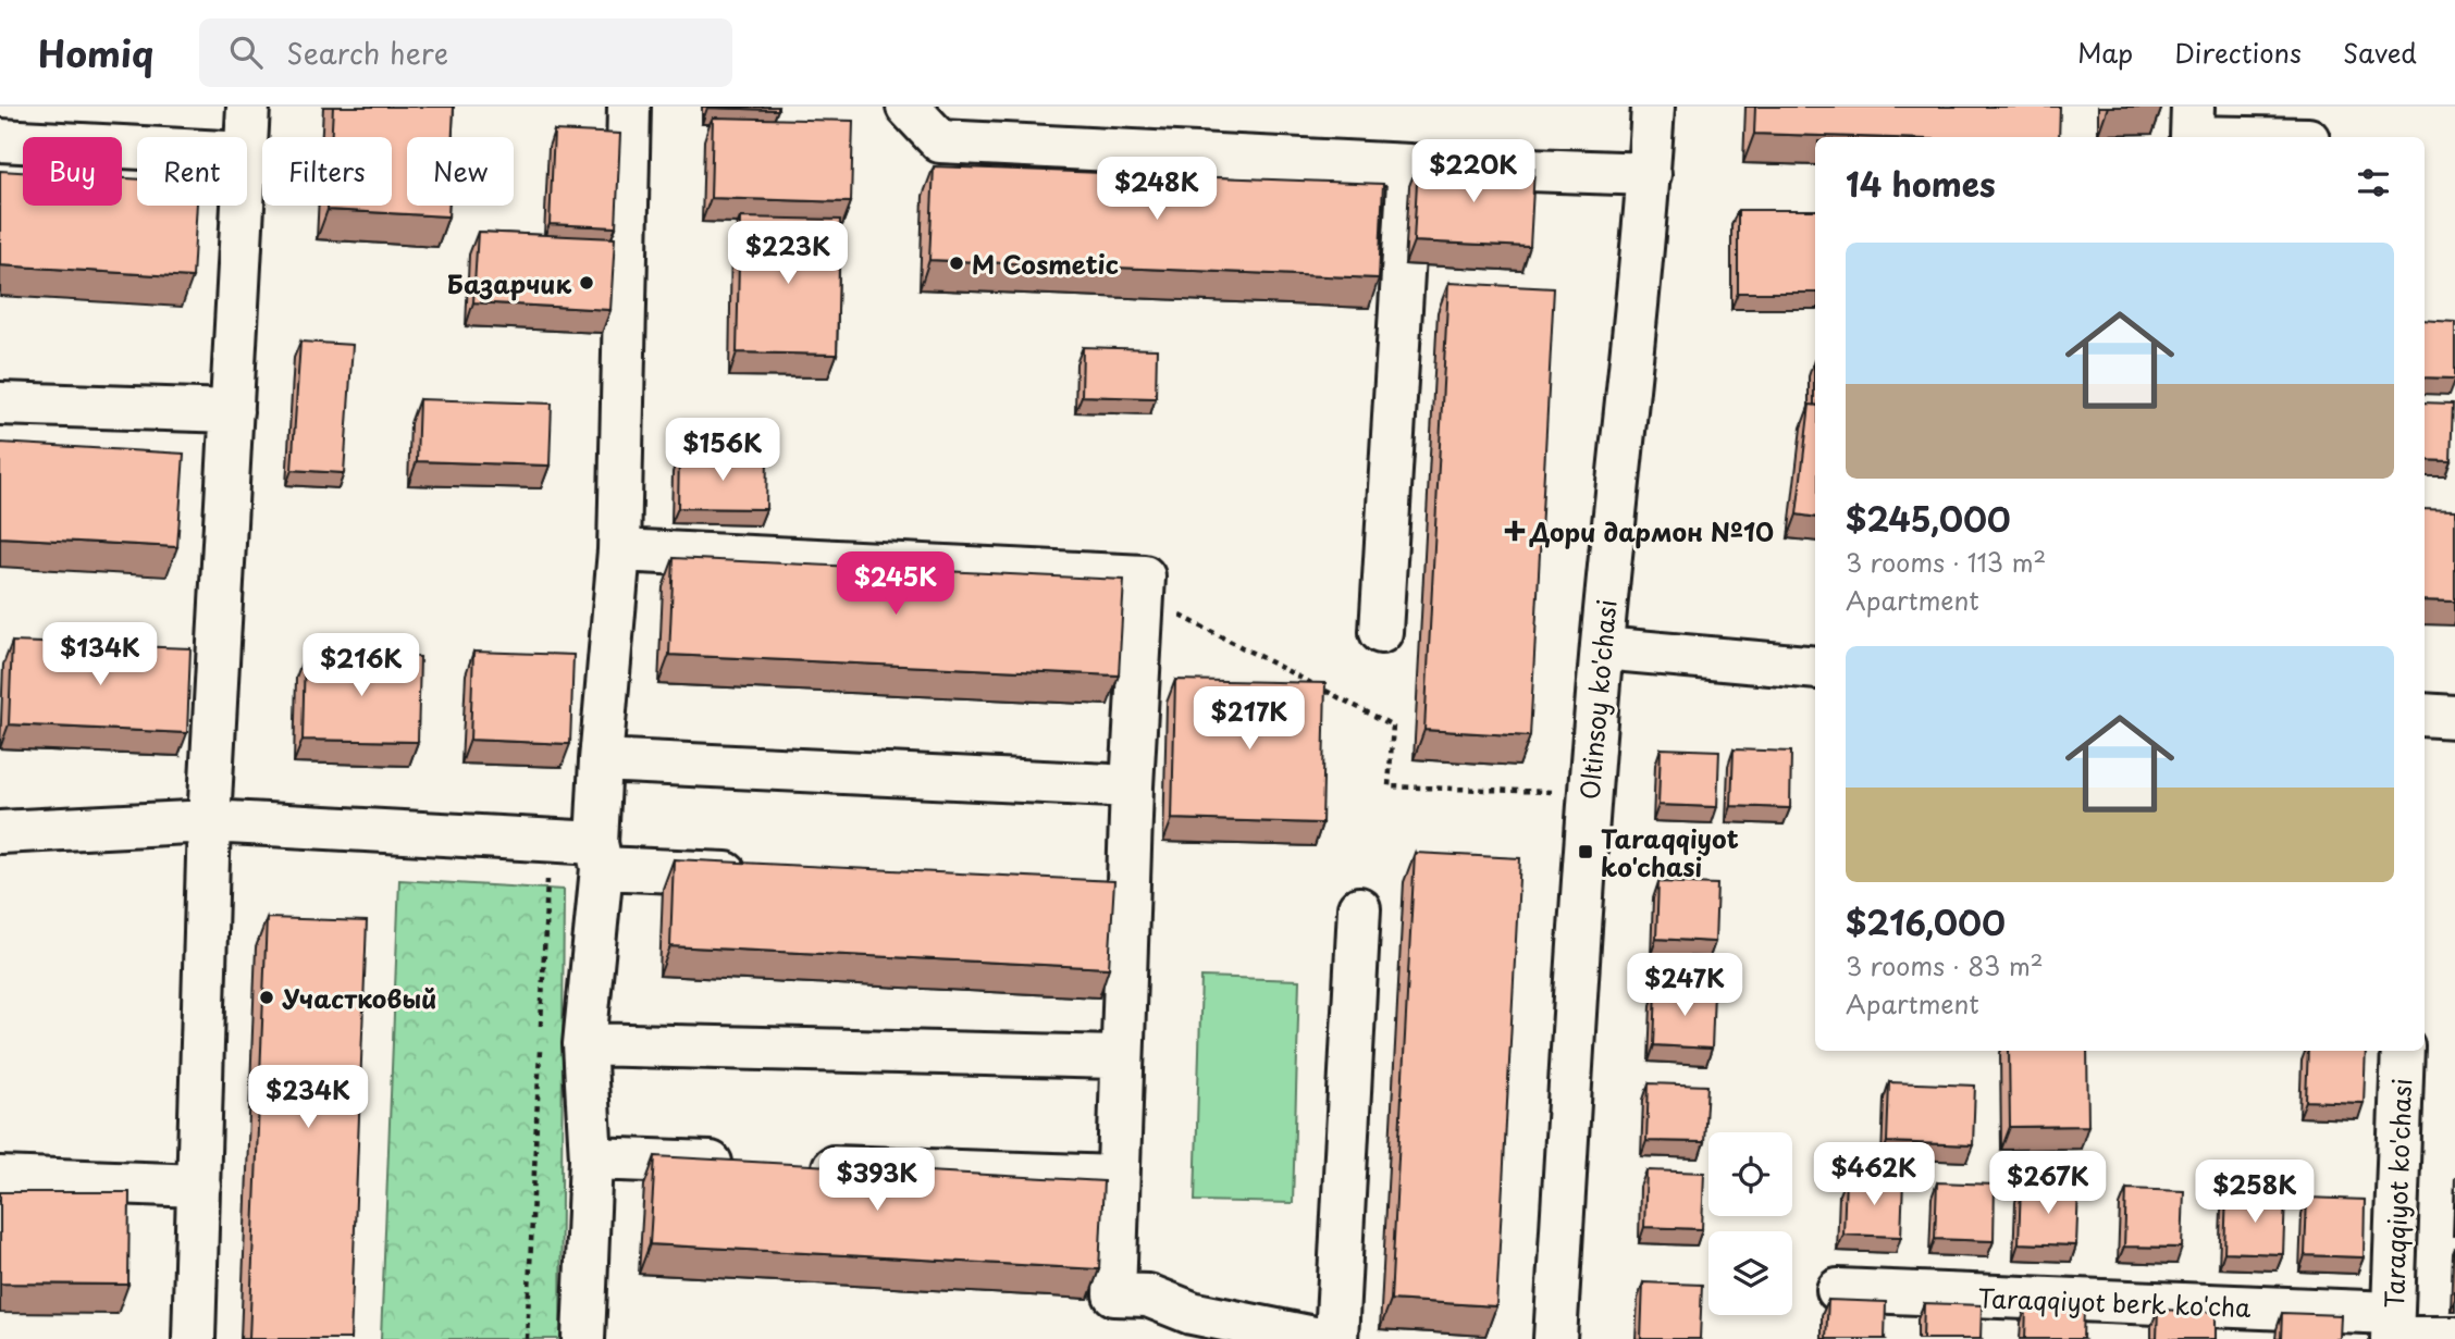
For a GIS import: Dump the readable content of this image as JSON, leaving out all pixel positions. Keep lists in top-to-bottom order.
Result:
{
  "streets": {
    "street": ["Oltinsoy ko'chasi", "Taraqqiyot ko'chasi", "Taraqqiyot berk ko'cha"]
  },
  "crossings": [
    ["Taraqqiyot ko'chasi", "Taraqqiyot berk ko'cha"]
  ],
  "places": {
    "other": ["M Cosmetic", "Базарчик", "Участковый"],
    "health": ["Дори дармон №10"],
    "transit": ["Taraqqiyot ko'chasi"]
  },
  "page": {
    "header": "Homiq",
    "search": "Search here",
    "nav": ["Map", "Directions", "Saved"],
    "chip": [
      "Buy",
      "Rent",
      "Filters",
      "New"
    ],
    "heading": "14 homes",
    "price": [
      "$220K",
      "$248K",
      "$223K",
      "$156K",
      "$245K",
      "$134K",
      "$216K",
      "$217K",
      "$247K",
      "$234K",
      "$462K",
      "$393K",
      "$267K",
      "$258K"
    ],
    "list": [
      {
        "name": "$245,000",
        "note": "3 rooms · 113 m² · Apartment"
      },
      {
        "name": "$216,000",
        "note": "3 rooms · 83 m² · Apartment"
      }
    ]
  }
}
